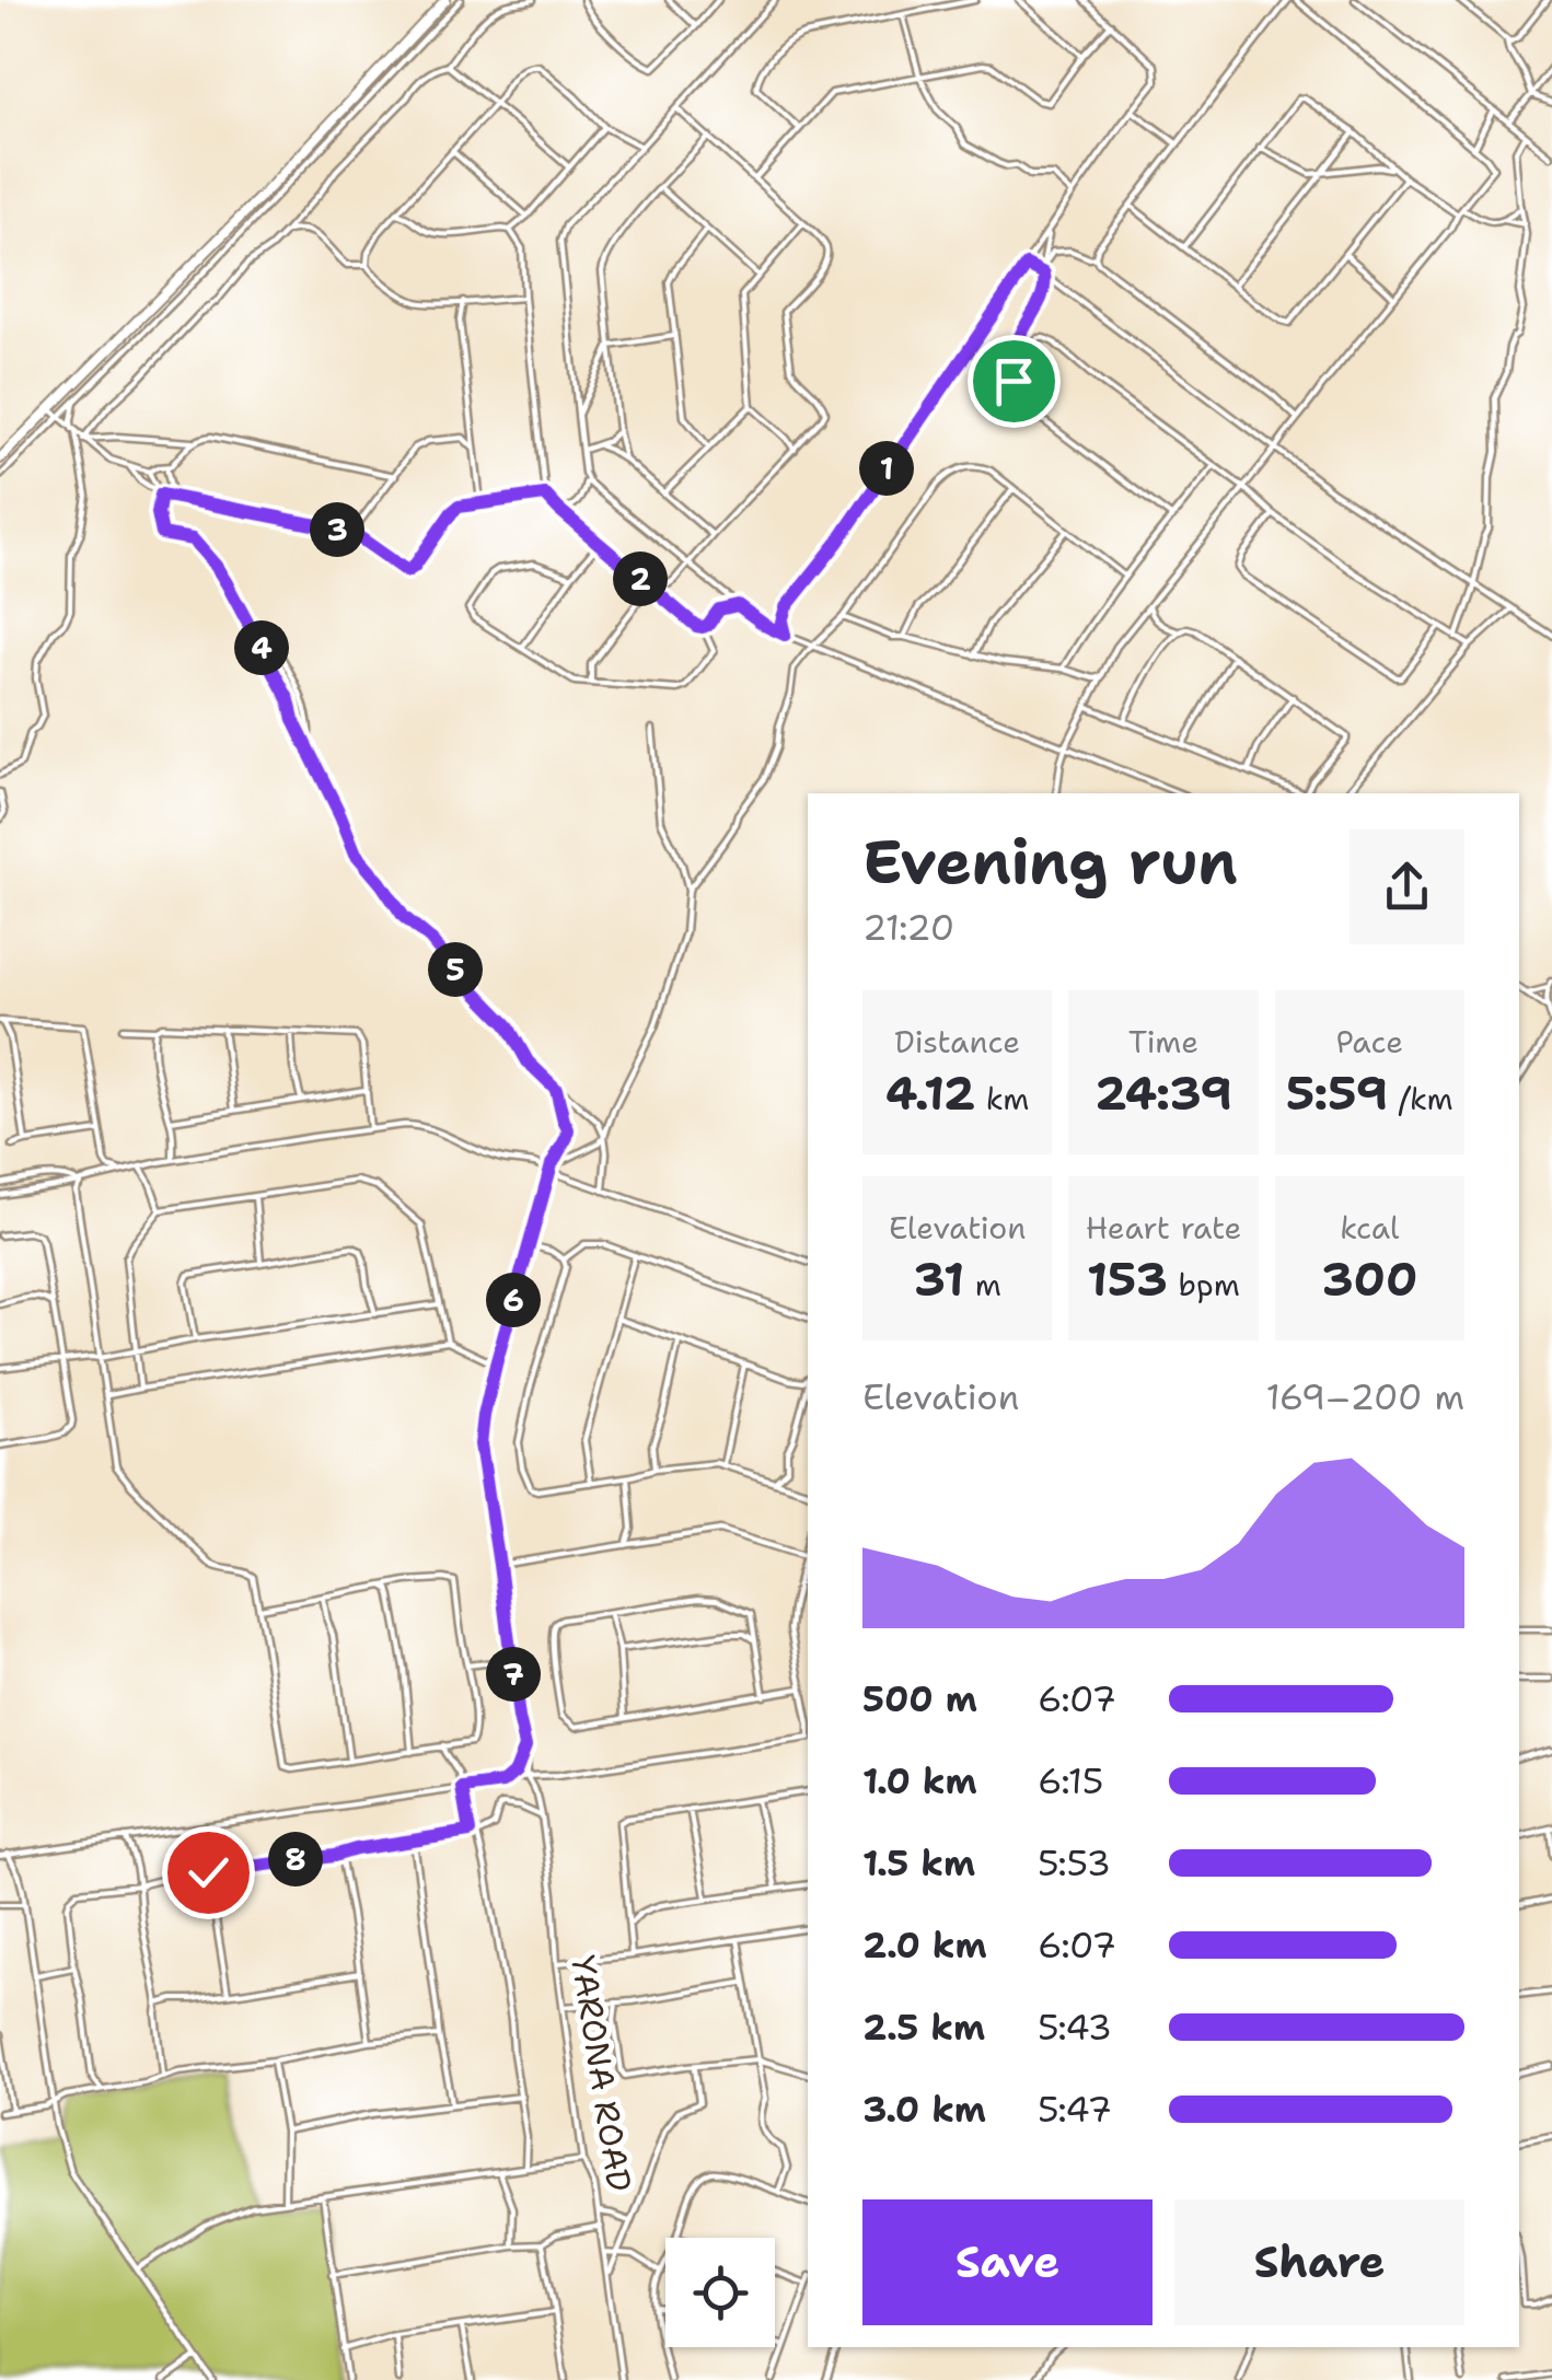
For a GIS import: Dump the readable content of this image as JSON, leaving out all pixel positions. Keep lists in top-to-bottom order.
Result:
{
  "streets": {
    "street": ["YARONA ROAD"]
  },
  "page": {
    "pins": [
      "1",
      "3",
      "2",
      "4",
      "5",
      "6",
      "7",
      "8"
    ],
    "heading": ["Evening run", "21:20"],
    "stats": [
      ["Distance", "4.12 km"],
      ["Time", "24:39"],
      ["Pace", "5:59 /km"],
      ["Elevation", "31 m"],
      ["Heart rate", "153 bpm"],
      ["kcal", "300"]
    ],
    "chart": ["Elevation", "169–200 m"],
    "list": [
      {
        "name": "500 m",
        "note": "6:07"
      },
      {
        "name": "1.0 km",
        "note": "6:15"
      },
      {
        "name": "1.5 km",
        "note": "5:53"
      },
      {
        "name": "2.0 km",
        "note": "6:07"
      },
      {
        "name": "2.5 km",
        "note": "5:43"
      },
      {
        "name": "3.0 km",
        "note": "5:47"
      }
    ],
    "buttons": ["Save", "Share"]
  }
}
